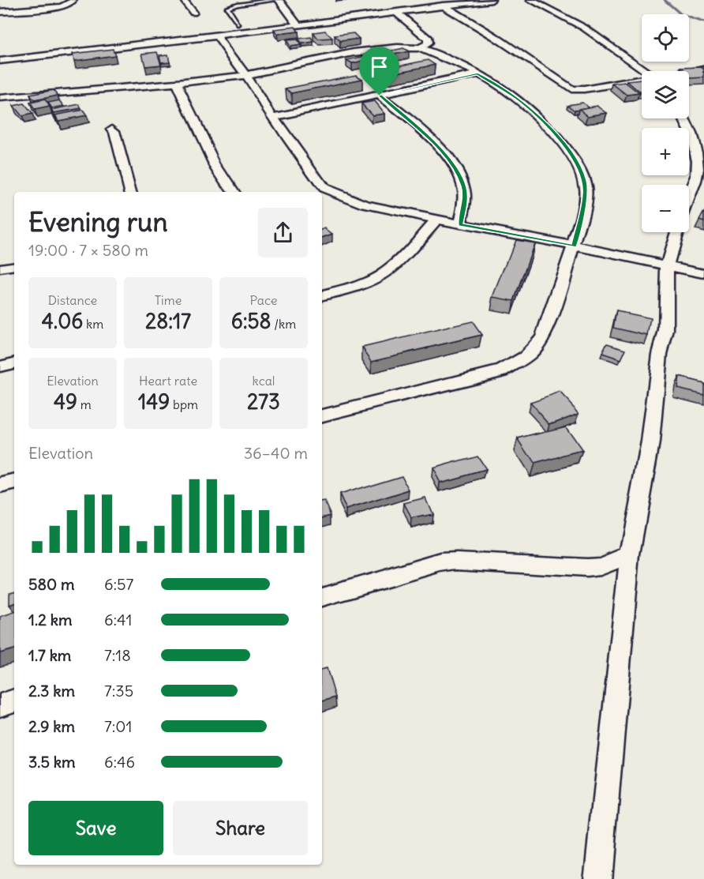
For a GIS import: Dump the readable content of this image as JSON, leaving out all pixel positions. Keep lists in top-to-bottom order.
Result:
{
  "page": {
    "map_buttons": ["+", "−"],
    "heading": ["Evening run", "19:00 · 7 × 580 m"],
    "stats": [
      ["Distance", "4.06 km"],
      ["Time", "28:17"],
      ["Pace", "6:58 /km"],
      ["Elevation", "49 m"],
      ["Heart rate", "149 bpm"],
      ["kcal", "273"]
    ],
    "chart": ["Elevation", "36–40 m"],
    "list": [
      {
        "name": "580 m",
        "note": "6:57"
      },
      {
        "name": "1.2 km",
        "note": "6:41"
      },
      {
        "name": "1.7 km",
        "note": "7:18"
      },
      {
        "name": "2.3 km",
        "note": "7:35"
      },
      {
        "name": "2.9 km",
        "note": "7:01"
      },
      {
        "name": "3.5 km",
        "note": "6:46"
      }
    ],
    "buttons": ["Save", "Share"]
  }
}
